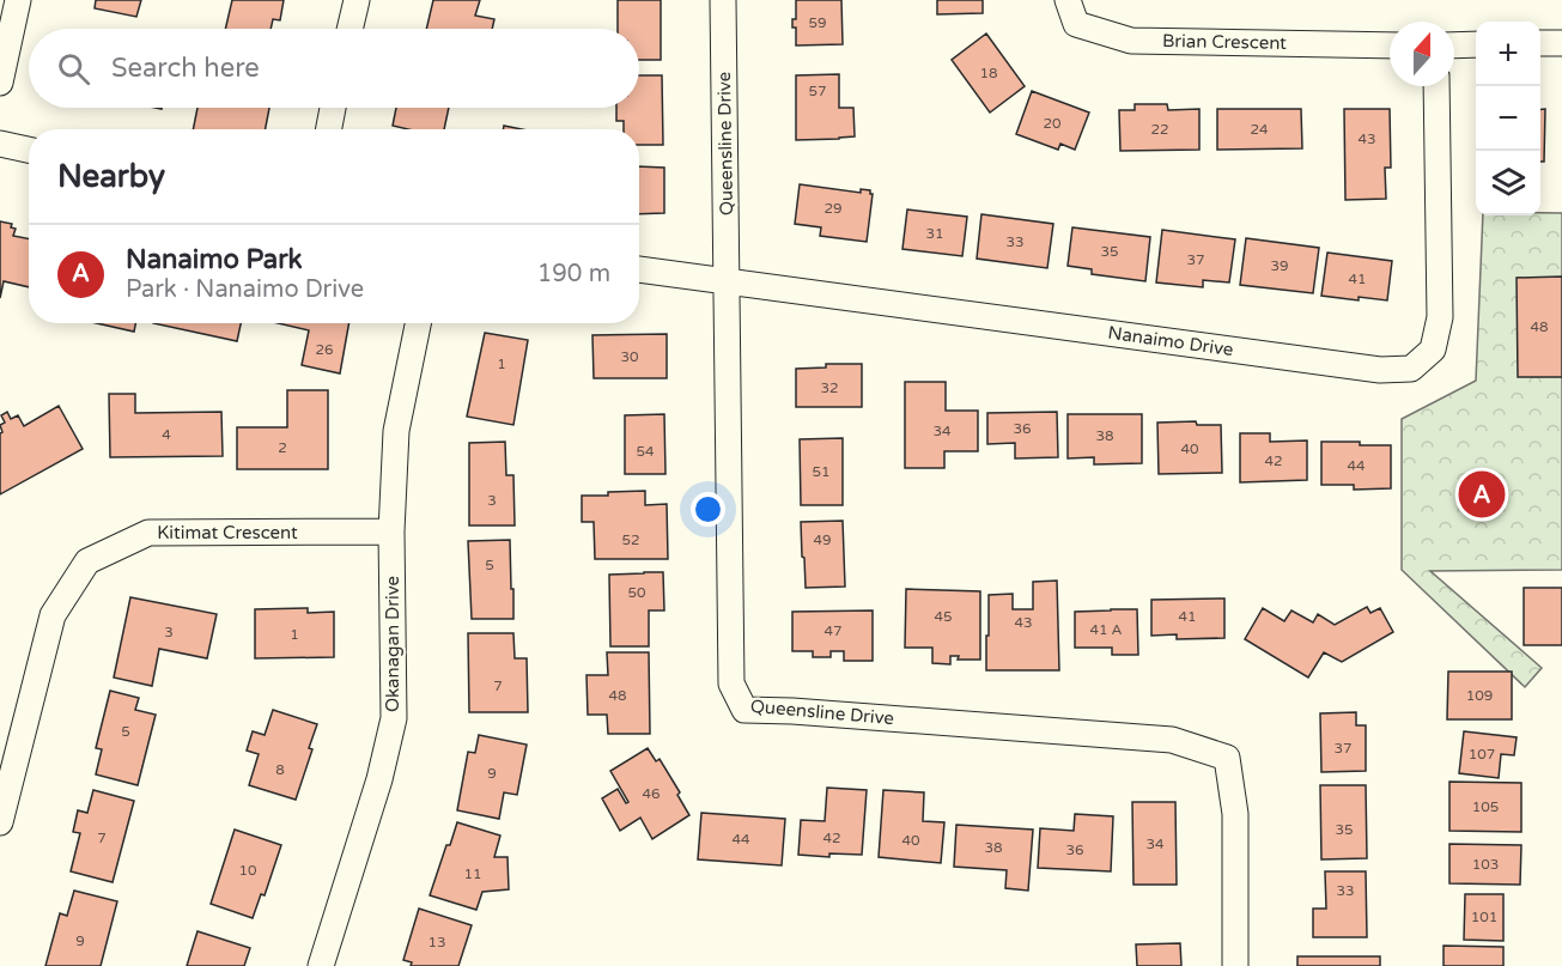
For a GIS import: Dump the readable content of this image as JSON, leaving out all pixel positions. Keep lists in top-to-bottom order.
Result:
{
  "streets": {
    "street": [
      "Brian Crescent",
      "Queensline Drive",
      "Nanaimo Drive",
      "Kitimat Crescent",
      "Okanagan Drive"
    ]
  },
  "crossings": [
    ["Queensline Drive", "Nanaimo Drive"],
    ["Kitimat Crescent", "Okanagan Drive"]
  ],
  "house_numbers": [
    "59",
    "18",
    "57",
    "20",
    "22",
    "24",
    "43",
    "29",
    "31",
    "33",
    "35",
    "37",
    "39",
    "41",
    "48",
    "26",
    "30",
    "1",
    "32",
    "36",
    "34",
    "4",
    "38",
    "2",
    "40",
    "54",
    "42",
    "44",
    "51",
    "3",
    "52",
    "49",
    "5",
    "50",
    "45",
    "41",
    "43",
    "41 A",
    "47",
    "3",
    "1",
    "7",
    "48",
    "109",
    "5",
    "37",
    "107",
    "8",
    "9",
    "46",
    "105",
    "35",
    "7",
    "42",
    "44",
    "40",
    "34",
    "38",
    "36",
    "103",
    "10",
    "11",
    "33",
    "101",
    "9",
    "13"
  ],
  "north": "top",
  "page": {
    "map_buttons": ["+", "−"],
    "search": "Search here",
    "heading": "Nearby",
    "list": [
      {
        "mark": "A",
        "name": "Nanaimo Park",
        "note": "Park · Nanaimo Drive",
        "value": "190 m"
      }
    ],
    "pins": "A"
  }
}
